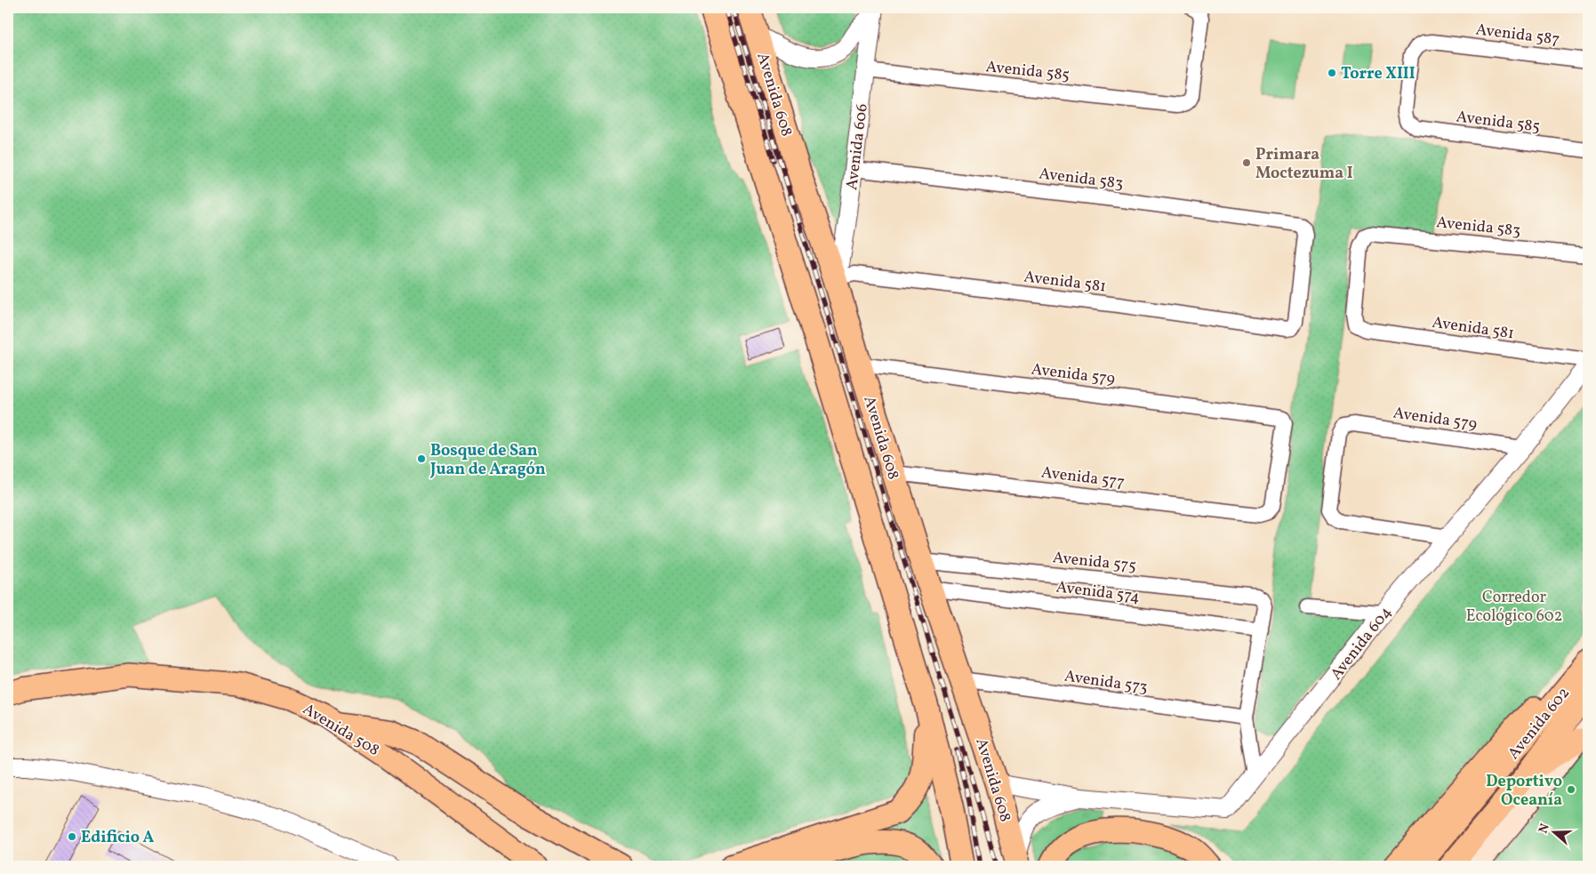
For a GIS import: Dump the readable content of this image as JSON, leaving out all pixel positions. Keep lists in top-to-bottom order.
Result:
{
  "streets": {
    "highway": ["Avenida 608"],
    "main road": ["Avenida 602", "Avenida 508"],
    "street": [
      "Avenida 587",
      "Avenida 585",
      "Avenida 606",
      "Avenida 583",
      "Avenida 581",
      "Avenida 579",
      "Avenida 577",
      "Avenida 575",
      "Avenida 574",
      "Avenida 604",
      "Avenida 573"
    ]
  },
  "crossings": [
    ["Avenida 587", "Avenida 585"],
    ["Avenida 585", "Avenida 606"],
    ["Avenida 608", "Avenida 606"],
    ["Avenida 608", "Avenida 581"],
    ["Avenida 608", "Avenida 579"],
    ["Avenida 608", "Avenida 577"],
    ["Avenida 608", "Avenida 575"],
    ["Avenida 608", "Avenida 574"],
    ["Avenida 608", "Avenida 604"],
    ["Avenida 608", "Avenida 573"],
    ["Avenida 606", "Avenida 583"],
    ["Avenida 606", "Avenida 581"],
    ["Avenida 583", "Avenida 581"],
    ["Avenida 579", "Avenida 577"],
    ["Avenida 579", "Avenida 604"],
    ["Avenida 575", "Avenida 574"]
  ],
  "parks": ["Corredor Ecológico 602"],
  "places": [
    "Torre XIII",
    "Primara Moctezuma I",
    "Bosque de San Juan de Aragón",
    "Deportivo Oceanía",
    "Edificio A"
  ],
  "north": "left"
}
